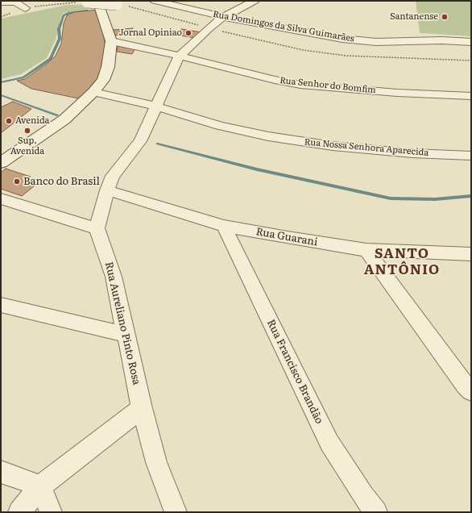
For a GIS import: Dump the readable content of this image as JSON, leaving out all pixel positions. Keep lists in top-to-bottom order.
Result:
{
  "streets": {
    "street": [
      "Rua Domingos da Silva Guimarães",
      "Rua Senhor do Bomfim",
      "Rua Nossa Senhora Aparecida",
      "Rua Guarani",
      "Rua Aureliano Pinto Rosa",
      "Rua Francisco Brandão"
    ]
  },
  "crossings": [
    ["Rua Guarani", "Rua Francisco Brandão"]
  ],
  "districts": ["SANTO ANTÔNIO"],
  "places": [
    "Santanense",
    "Jornal Opiniao",
    "Avenida",
    "Sup. Avenida",
    "Banco do Brasil"
  ]
}
